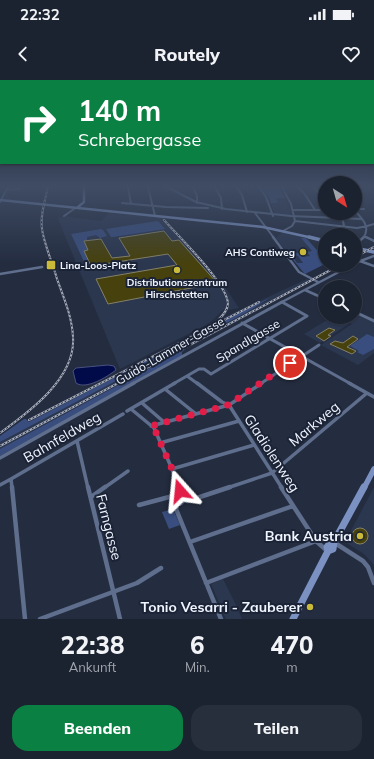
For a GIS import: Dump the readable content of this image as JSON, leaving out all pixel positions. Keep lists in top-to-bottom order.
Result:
{
  "streets": {
    "street": [
      "Spandlgasse",
      "Guido-Lammer-Gasse",
      "Markweg",
      "Bahnfeldweg",
      "Gladiolenweg",
      "Farngasse"
    ]
  },
  "crossings": [
    ["Spandlgasse", "Guido-Lammer-Gasse"],
    ["Spandlgasse", "Bahnfeldweg"],
    ["Spandlgasse", "Gladiolenweg"],
    ["Markweg", "Gladiolenweg"],
    ["Bahnfeldweg", "Farngasse"]
  ],
  "places": {
    "other": [
      "AHS Contiweg",
      "Distributionszentrum Hirschstetten",
      "Bank Austria",
      "Tonio Vesarri - Zauberer"
    ],
    "transit": ["Lina-Loos-Platz"]
  },
  "north": "bottom right",
  "page": {
    "status": "22:32",
    "header": "Routely",
    "turn": ["140 m", "Schrebergasse"],
    "eta": [
      "22:38",
      "Ankunft",
      "6",
      "Min.",
      "470",
      "m"
    ],
    "buttons": ["Beenden", "Teilen"]
  }
}
